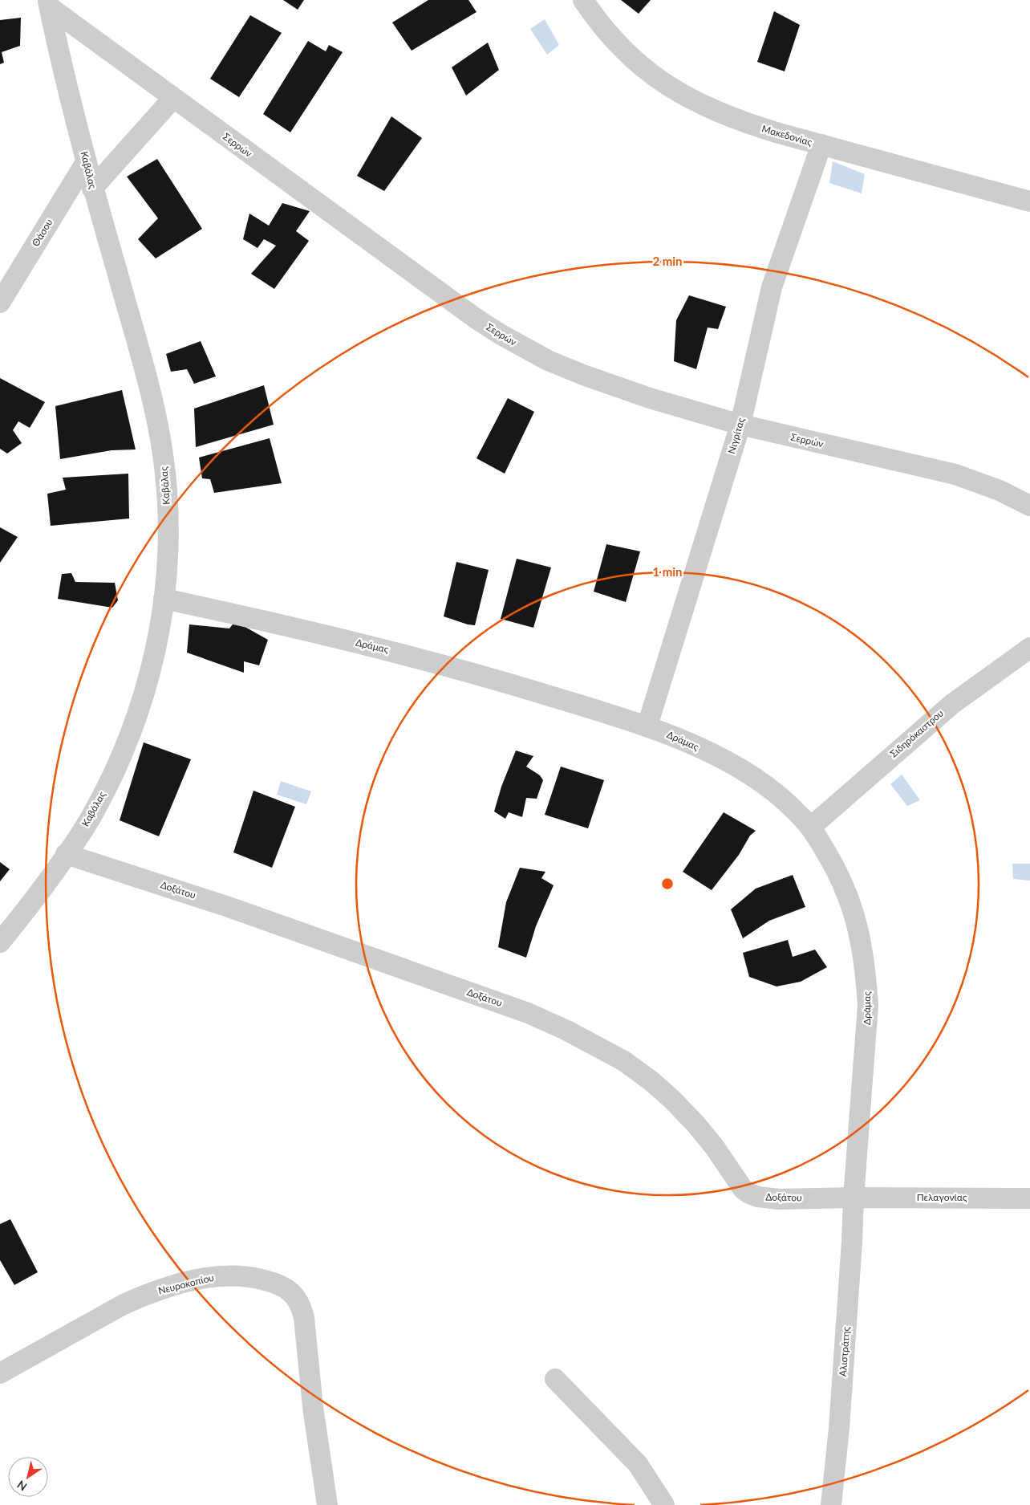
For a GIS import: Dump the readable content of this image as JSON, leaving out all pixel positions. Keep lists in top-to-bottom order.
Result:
{
  "streets": {
    "street": [
      "Μακεδονίας",
      "Σερρών",
      "Καβάλας",
      "Θάσου",
      "Νιγρίτας",
      "Δράμας",
      "Σιδηρόκαστρου",
      "Δοξάτου",
      "Πελαγονίας",
      "Νευροκοπίου",
      "Αλιστράτης"
    ]
  },
  "crossings": [
    ["Μακεδονίας", "Νιγρίτας"],
    ["Σερρών", "Καβάλας"],
    ["Σερρών", "Νιγρίτας"],
    ["Καβάλας", "Θάσου"],
    ["Καβάλας", "Δράμας"],
    ["Καβάλας", "Δοξάτου"],
    ["Νιγρίτας", "Δράμας"],
    ["Δράμας", "Σιδηρόκαστρου"],
    ["Δράμας", "Δοξάτου"],
    ["Δράμας", "Πελαγονίας"],
    ["Δράμας", "Αλιστράτης"],
    ["Δοξάτου", "Πελαγονίας"],
    ["Δοξάτου", "Αλιστράτης"],
    ["Πελαγονίας", "Αλιστράτης"]
  ],
  "north": "bottom left",
  "rings": ["2 min", "1 min"]
}
